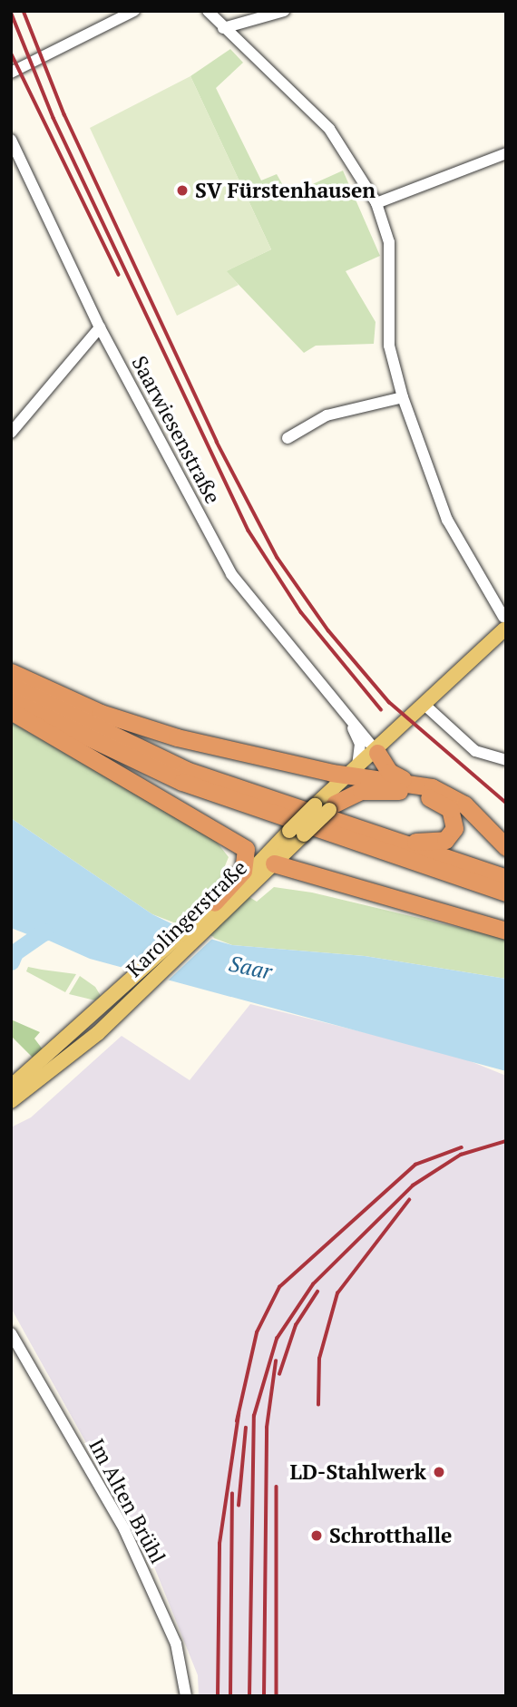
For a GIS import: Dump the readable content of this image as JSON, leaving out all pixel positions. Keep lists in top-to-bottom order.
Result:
{
  "streets": {
    "main road": ["Karolingerstraße"],
    "street": ["Saarwiesenstraße", "Im Alten Brühl"]
  },
  "crossings": [
    ["Saarwiesenstraße", "Karolingerstraße"]
  ],
  "water": ["Saar"],
  "places": ["SV Fürstenhausen", "LD-Stahlwerk", "Schrotthalle"]
}
